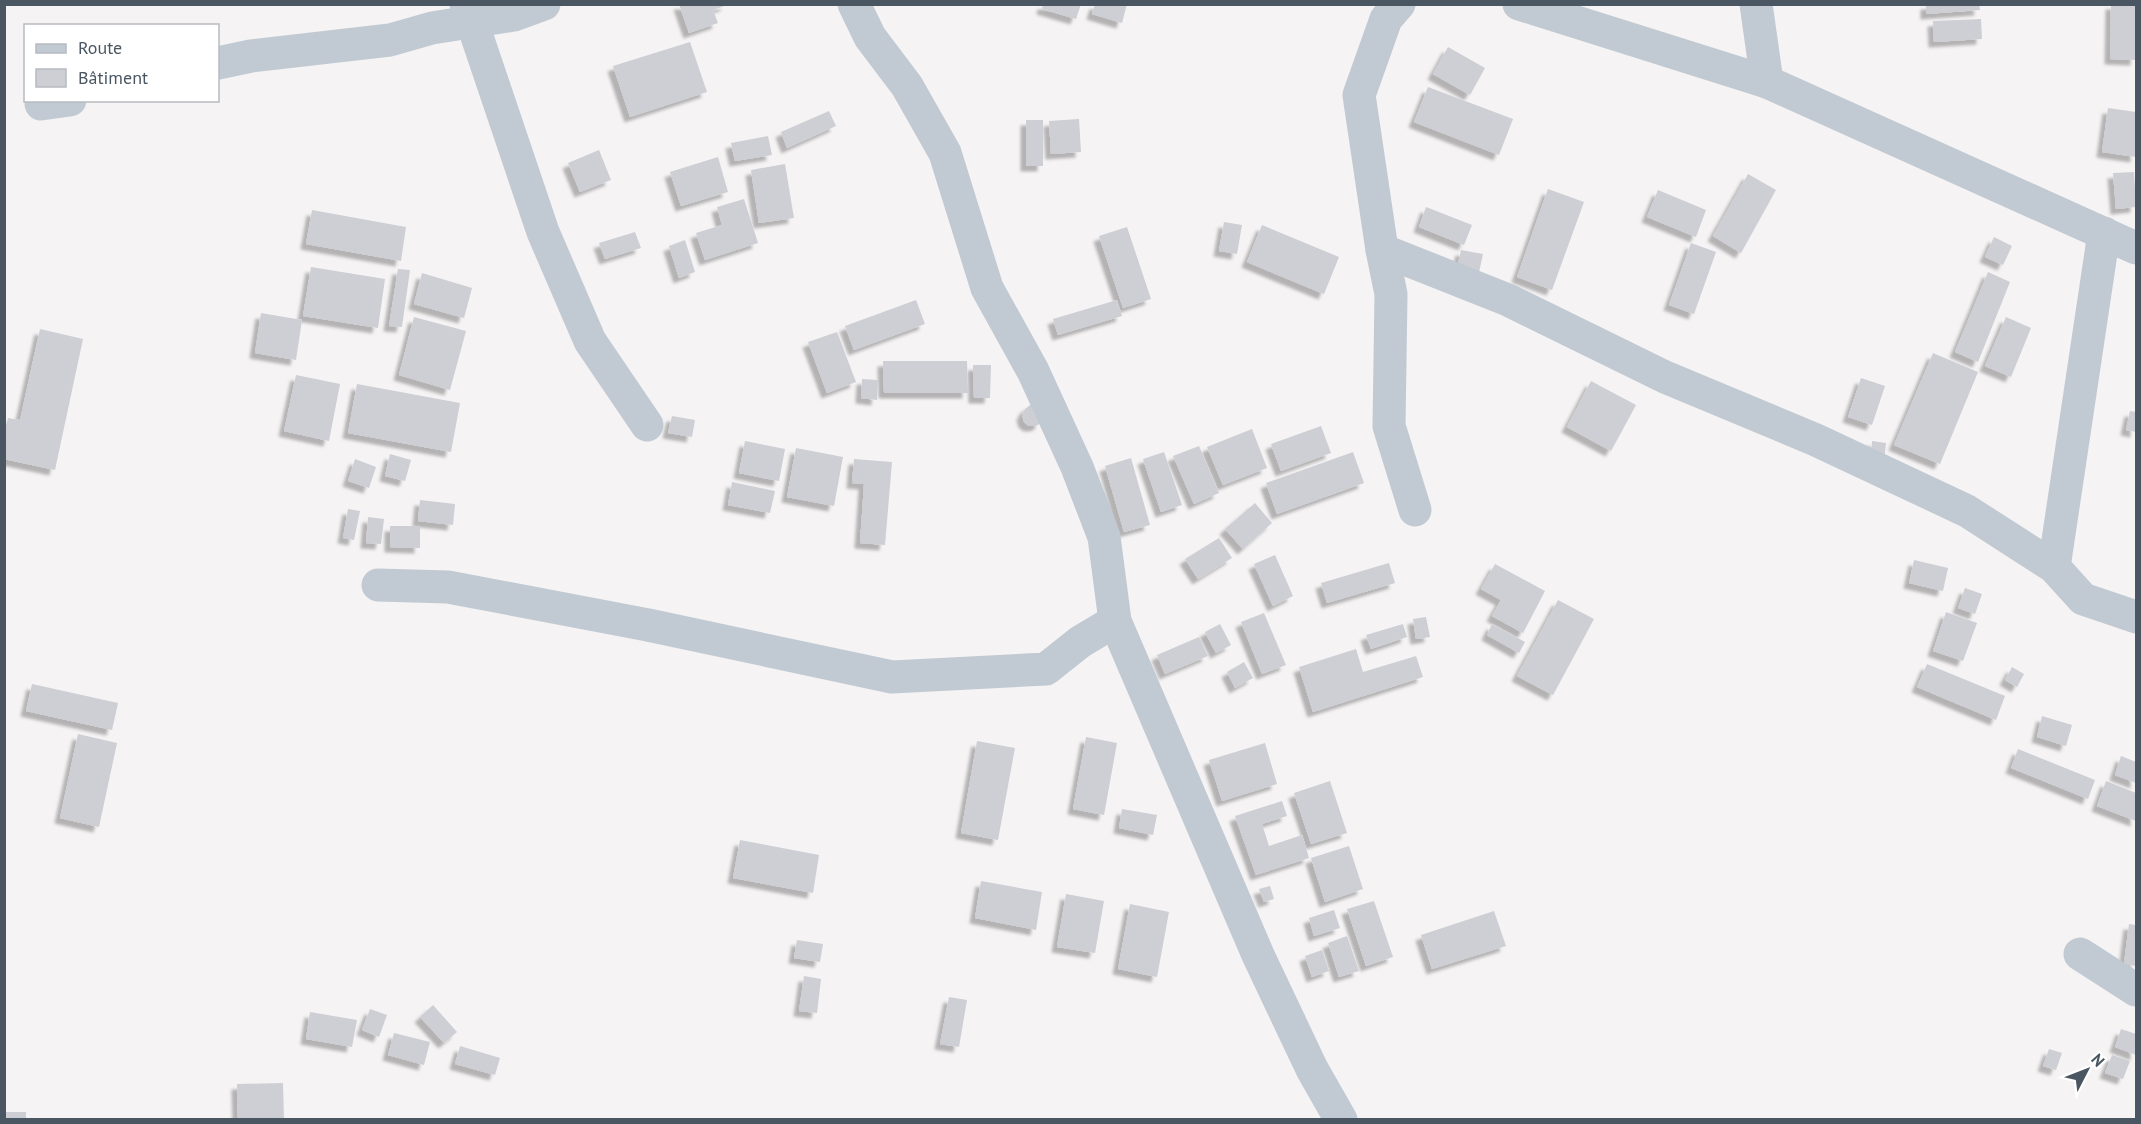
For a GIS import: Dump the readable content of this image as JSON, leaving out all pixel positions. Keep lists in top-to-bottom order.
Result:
{
  "legend": ["Route", "Bâtiment"],
  "north": "top right"
}
